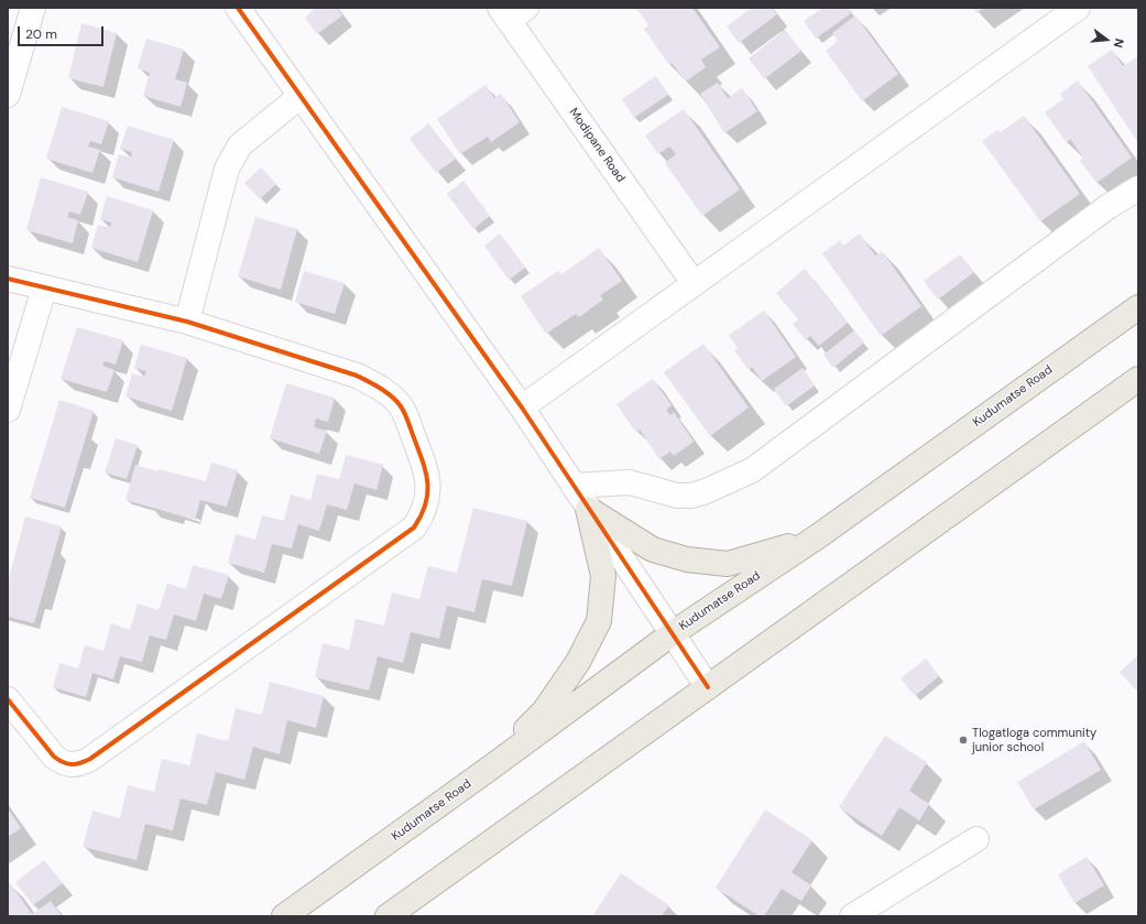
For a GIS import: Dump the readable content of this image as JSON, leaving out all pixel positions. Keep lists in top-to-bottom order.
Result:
{
  "streets": {
    "main road": ["Kudumatse Road"],
    "street": ["Modipane Road"]
  },
  "places": ["Tlogatloga community junior school"],
  "scale_bar": "20 m",
  "north": "right"
}
